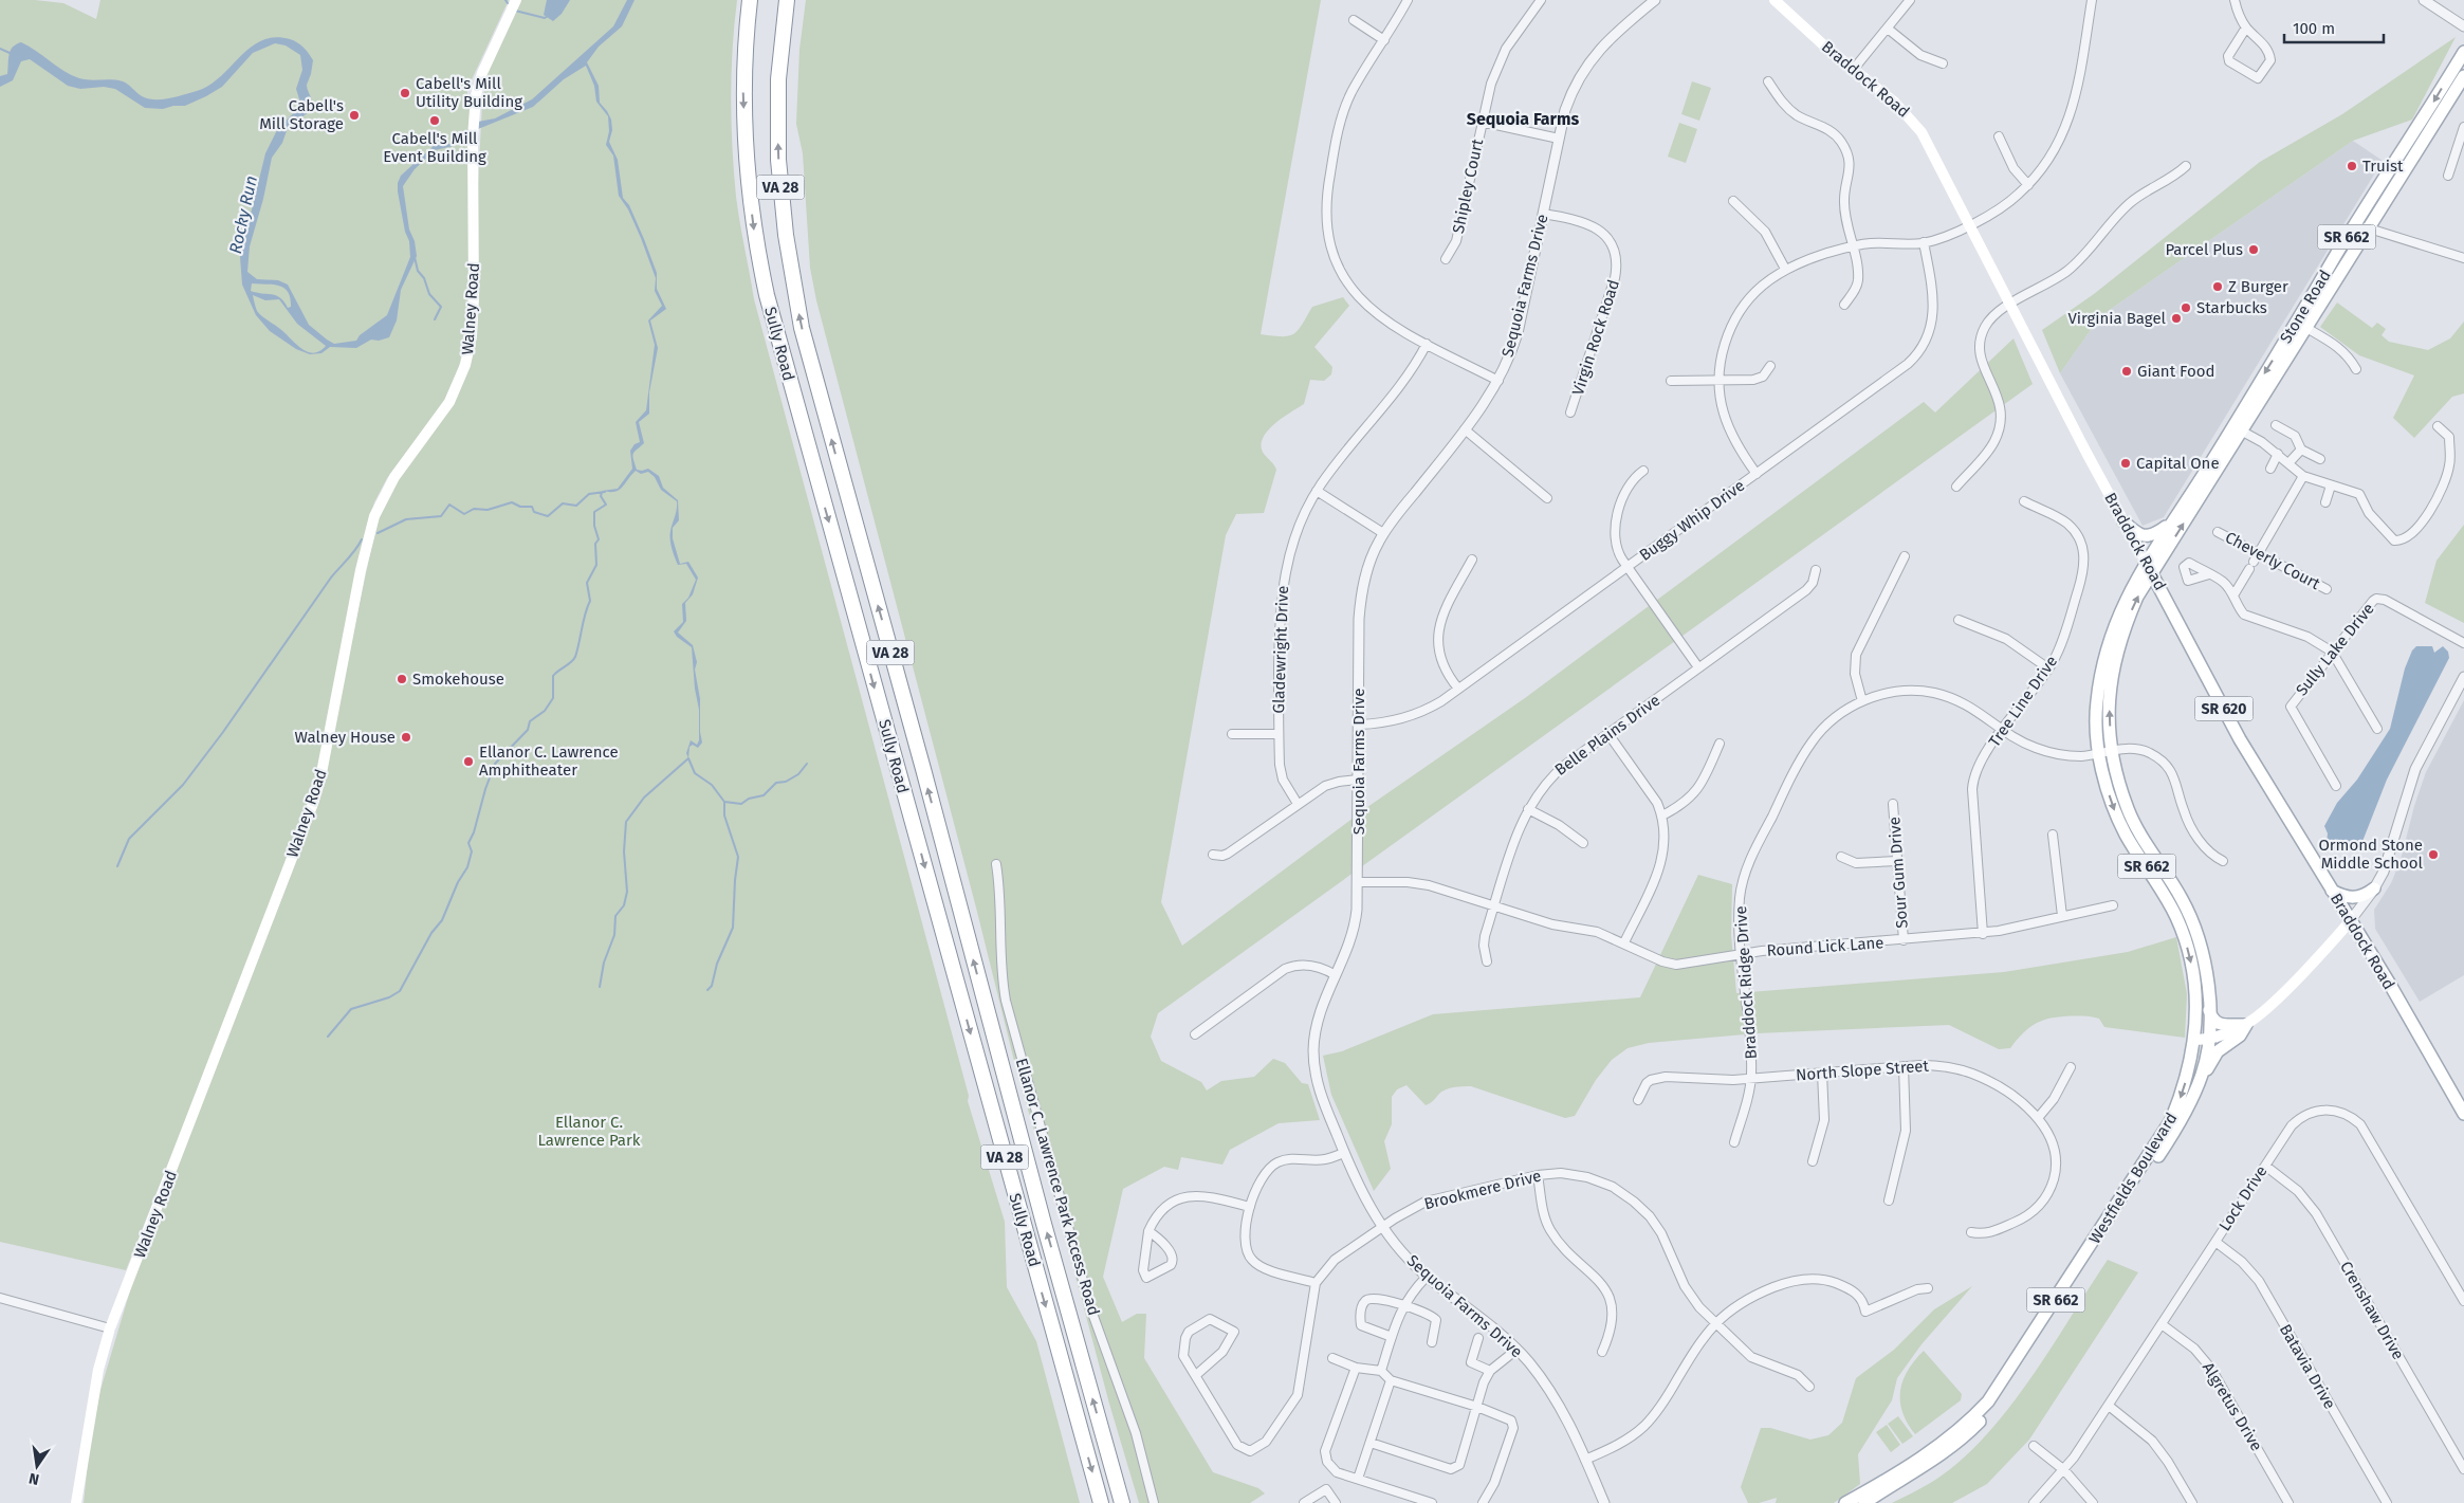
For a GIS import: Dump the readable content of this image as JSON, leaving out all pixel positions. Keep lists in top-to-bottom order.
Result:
{
  "streets": {
    "highway": ["VA 28", "Sully Road"],
    "main road": [
      "Braddock Road",
      "SR 662",
      "Stone Road",
      "Walney Road",
      "SR 620",
      "Westfields Boulevard"
    ],
    "street": [
      "Shipley Court",
      "Sequoia Farms Drive",
      "Virgin Rock Road",
      "Buggy Whip Drive",
      "Cheverly Court",
      "Gladewright Drive",
      "Sully Lake Drive",
      "Tree Line Drive",
      "Belle Plains Drive",
      "Sour Gum Drive",
      "Round Lick Lane",
      "Braddock Ridge Drive",
      "North Slope Street",
      "Ellanor C. Lawrence Park Access Road",
      "Brookmere Drive",
      "Lock Drive",
      "Crenshaw Drive",
      "Batavia Drive",
      "Algretus Drive"
    ]
  },
  "crossings": [
    ["Braddock Road", "Stone Road"],
    ["Braddock Road", "Westfields Boulevard"],
    ["Sequoia Farms Drive", "Virgin Rock Road"],
    ["Sequoia Farms Drive", "Buggy Whip Drive"],
    ["Sequoia Farms Drive", "Round Lick Lane"],
    ["Sequoia Farms Drive", "Brookmere Drive"],
    ["Stone Road", "Westfields Boulevard"],
    ["Tree Line Drive", "Round Lick Lane"],
    ["Tree Line Drive", "Braddock Ridge Drive"],
    ["Belle Plains Drive", "Round Lick Lane"],
    ["Sour Gum Drive", "Round Lick Lane"],
    ["Round Lick Lane", "Braddock Ridge Drive"],
    ["Braddock Ridge Drive", "North Slope Street"],
    ["Braddock Ridge Drive", "Westfields Boulevard"],
    ["Lock Drive", "Crenshaw Drive"],
    ["Lock Drive", "Batavia Drive"],
    ["Lock Drive", "Algretus Drive"]
  ],
  "districts": ["Sequoia Farms"],
  "water": ["Rocky Run"],
  "parks": ["Ellanor C. Lawrence Park"],
  "places": [
    "Cabell's Mill Utility Building",
    "Cabell's Mill Storage",
    "Cabell's Mill Event Building",
    "Truist",
    "Parcel Plus",
    "Z Burger",
    "Starbucks",
    "Virginia Bagel",
    "Giant Food",
    "Capital One",
    "Smokehouse",
    "Walney House",
    "Ellanor C. Lawrence Amphitheater",
    "Ormond Stone Middle School"
  ],
  "scale_bar": "100 m",
  "north": "bottom"
}
